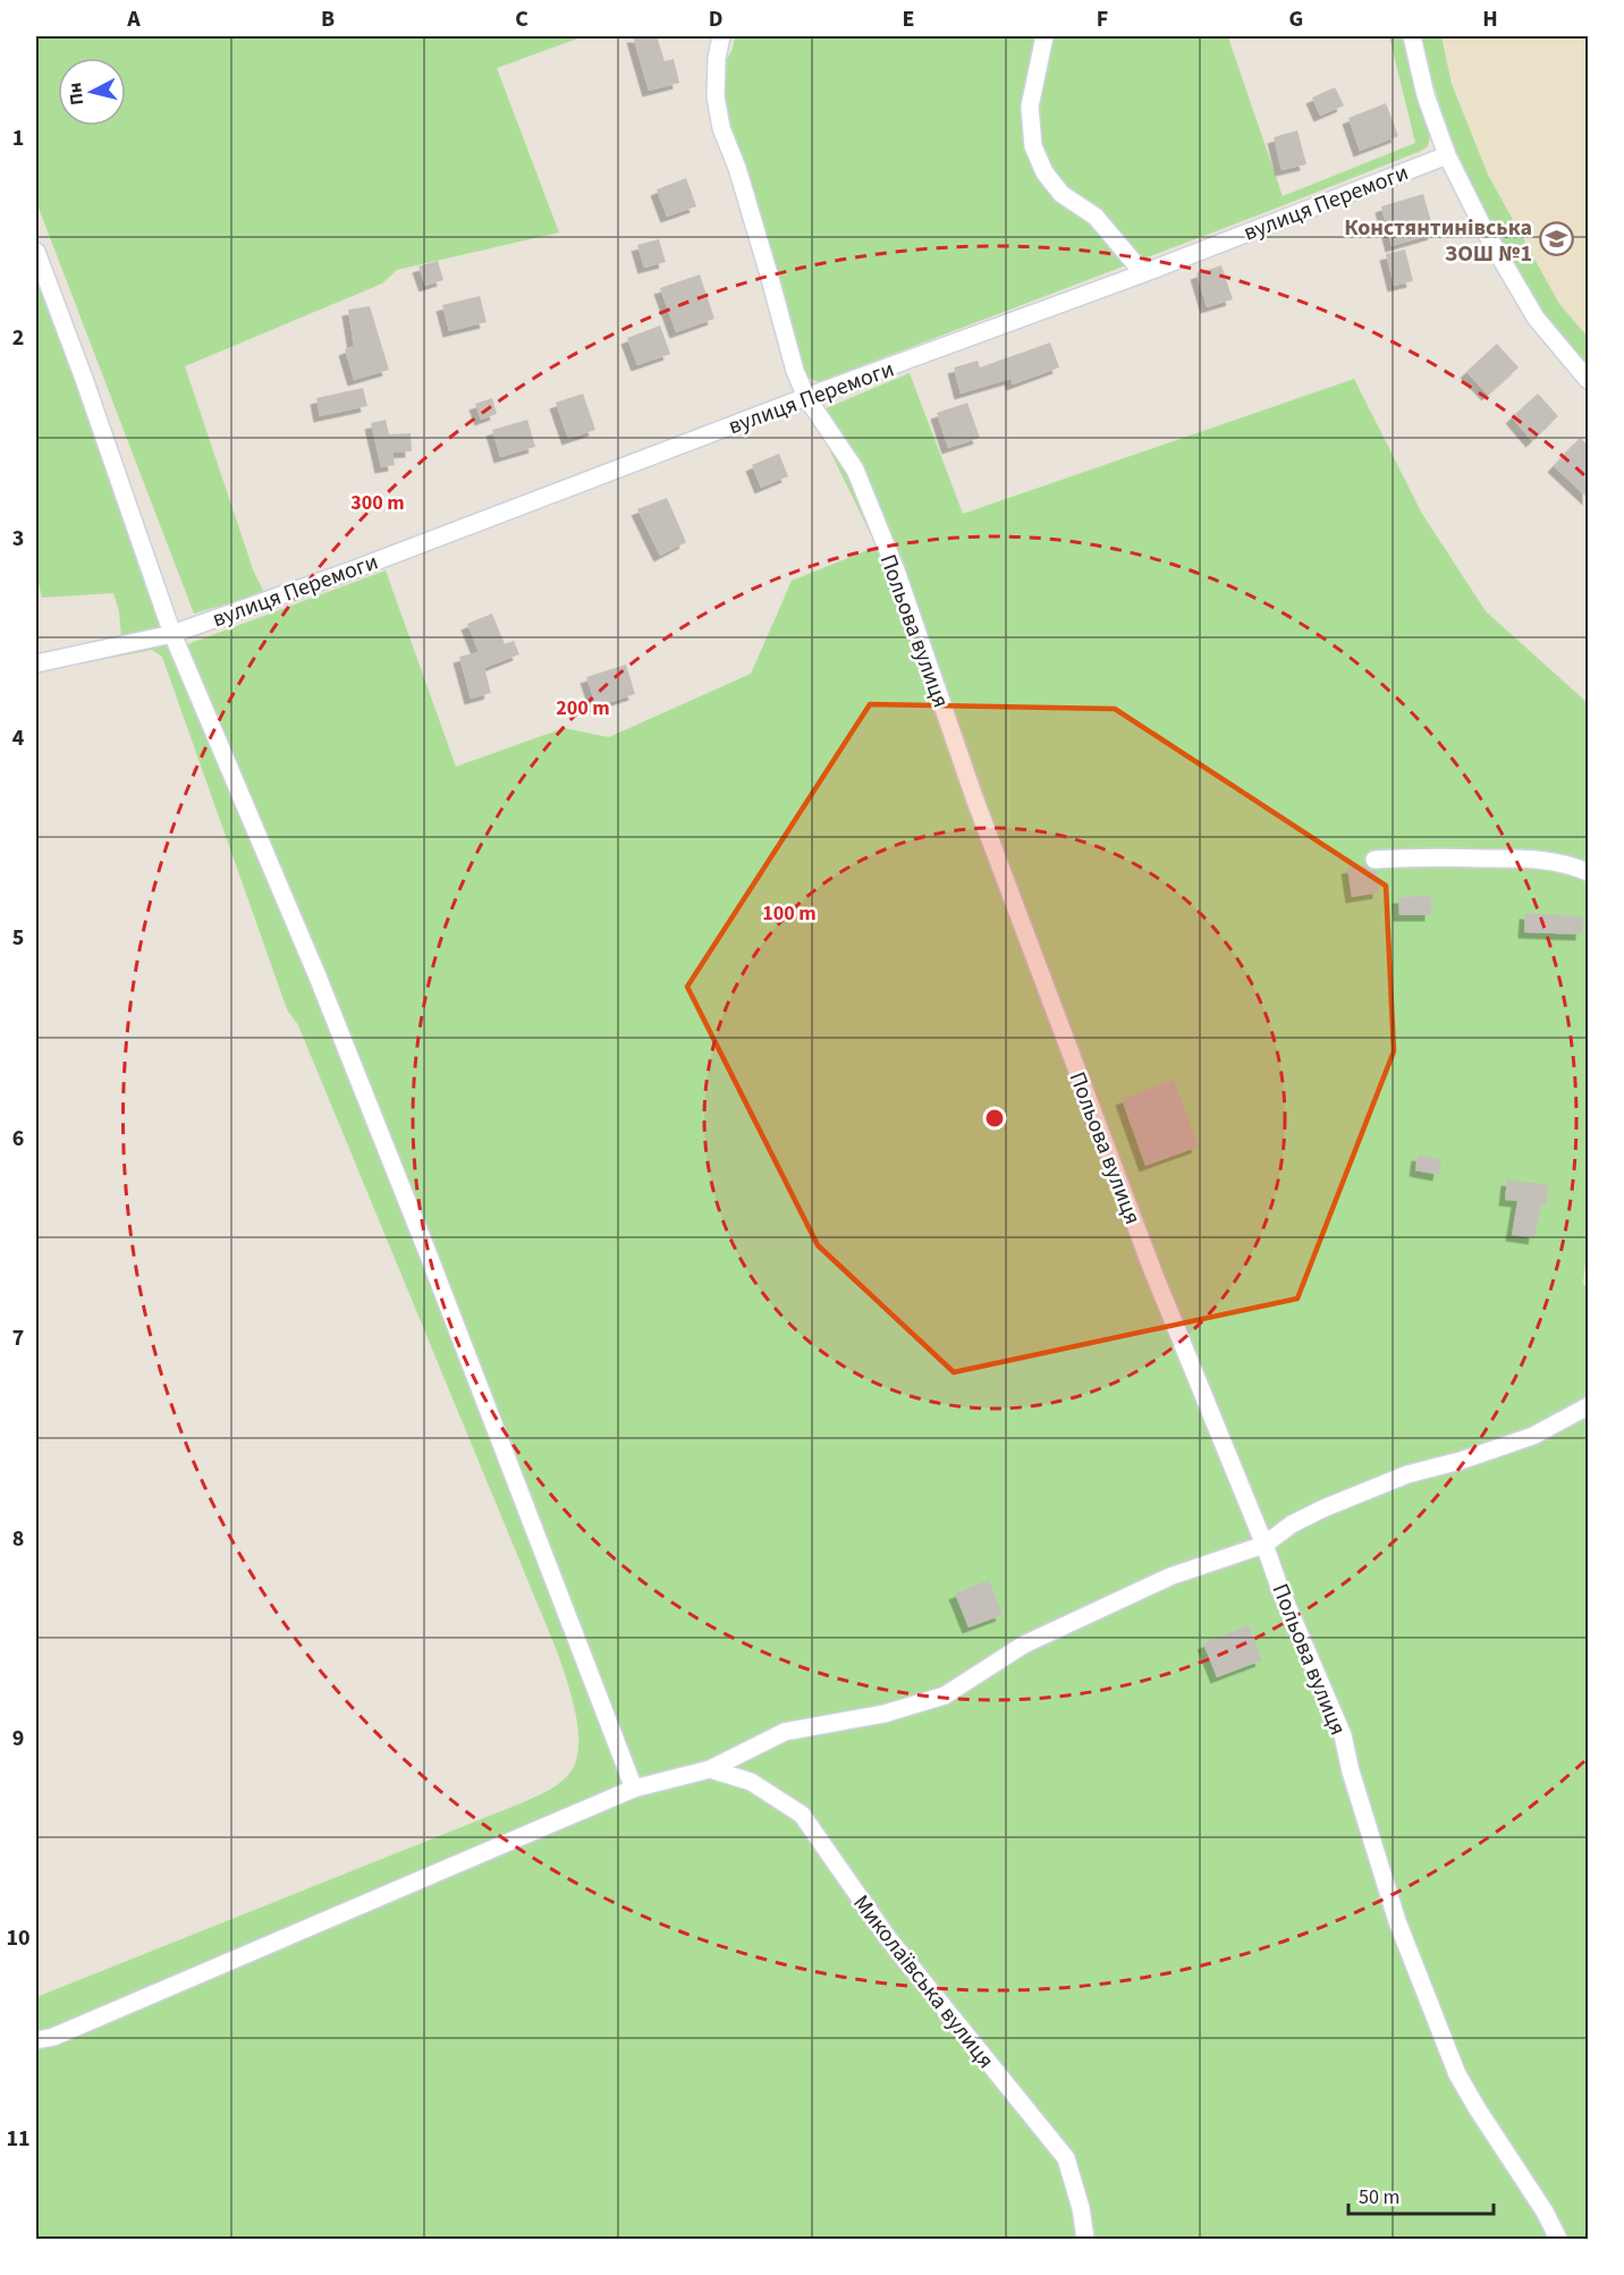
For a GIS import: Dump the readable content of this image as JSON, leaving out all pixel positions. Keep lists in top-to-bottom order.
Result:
{
  "streets": {
    "street": ["вулиця Перемоги", "Польова вулиця", "Миколаївська вулиця"]
  },
  "crossings": [
    ["вулиця Перемоги", "Польова вулиця"]
  ],
  "places": {
    "school or university": ["Констянтинівська ЗОШ №1"]
  },
  "scale_bar": "50 m",
  "north": "left",
  "grid": {
    "columns": [
      "A",
      "B",
      "C",
      "D",
      "E",
      "F",
      "G",
      "H"
    ],
    "rows": [
      "1",
      "2",
      "3",
      "4",
      "5",
      "6",
      "7",
      "8",
      "9",
      "10",
      "11"
    ]
  },
  "rings": ["300 m", "200 m", "100 m"]
}
